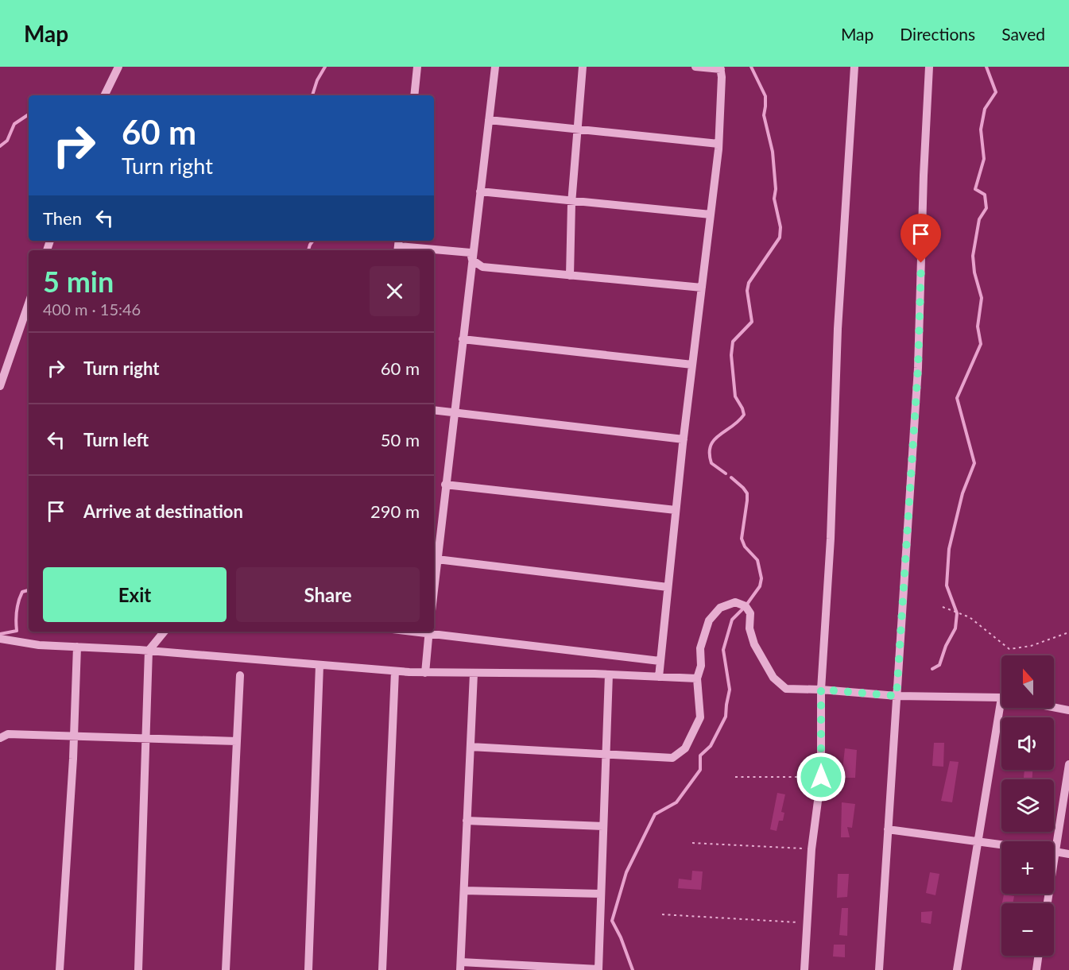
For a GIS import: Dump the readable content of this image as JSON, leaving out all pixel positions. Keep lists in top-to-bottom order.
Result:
{
  "north": "top",
  "page": {
    "header": "Map",
    "nav": ["Map", "Directions", "Saved"],
    "turn": ["60 m", "Turn right"],
    "then": "Then",
    "heading": ["5 min", "400 m · 15:46"],
    "list": [
      {
        "name": "Turn right",
        "value": "60 m"
      },
      {
        "name": "Turn left",
        "value": "50 m"
      },
      {
        "name": "Arrive at destination",
        "value": "290 m"
      }
    ],
    "buttons": ["Exit", "Share"],
    "map_buttons": ["+", "−"]
  }
}
